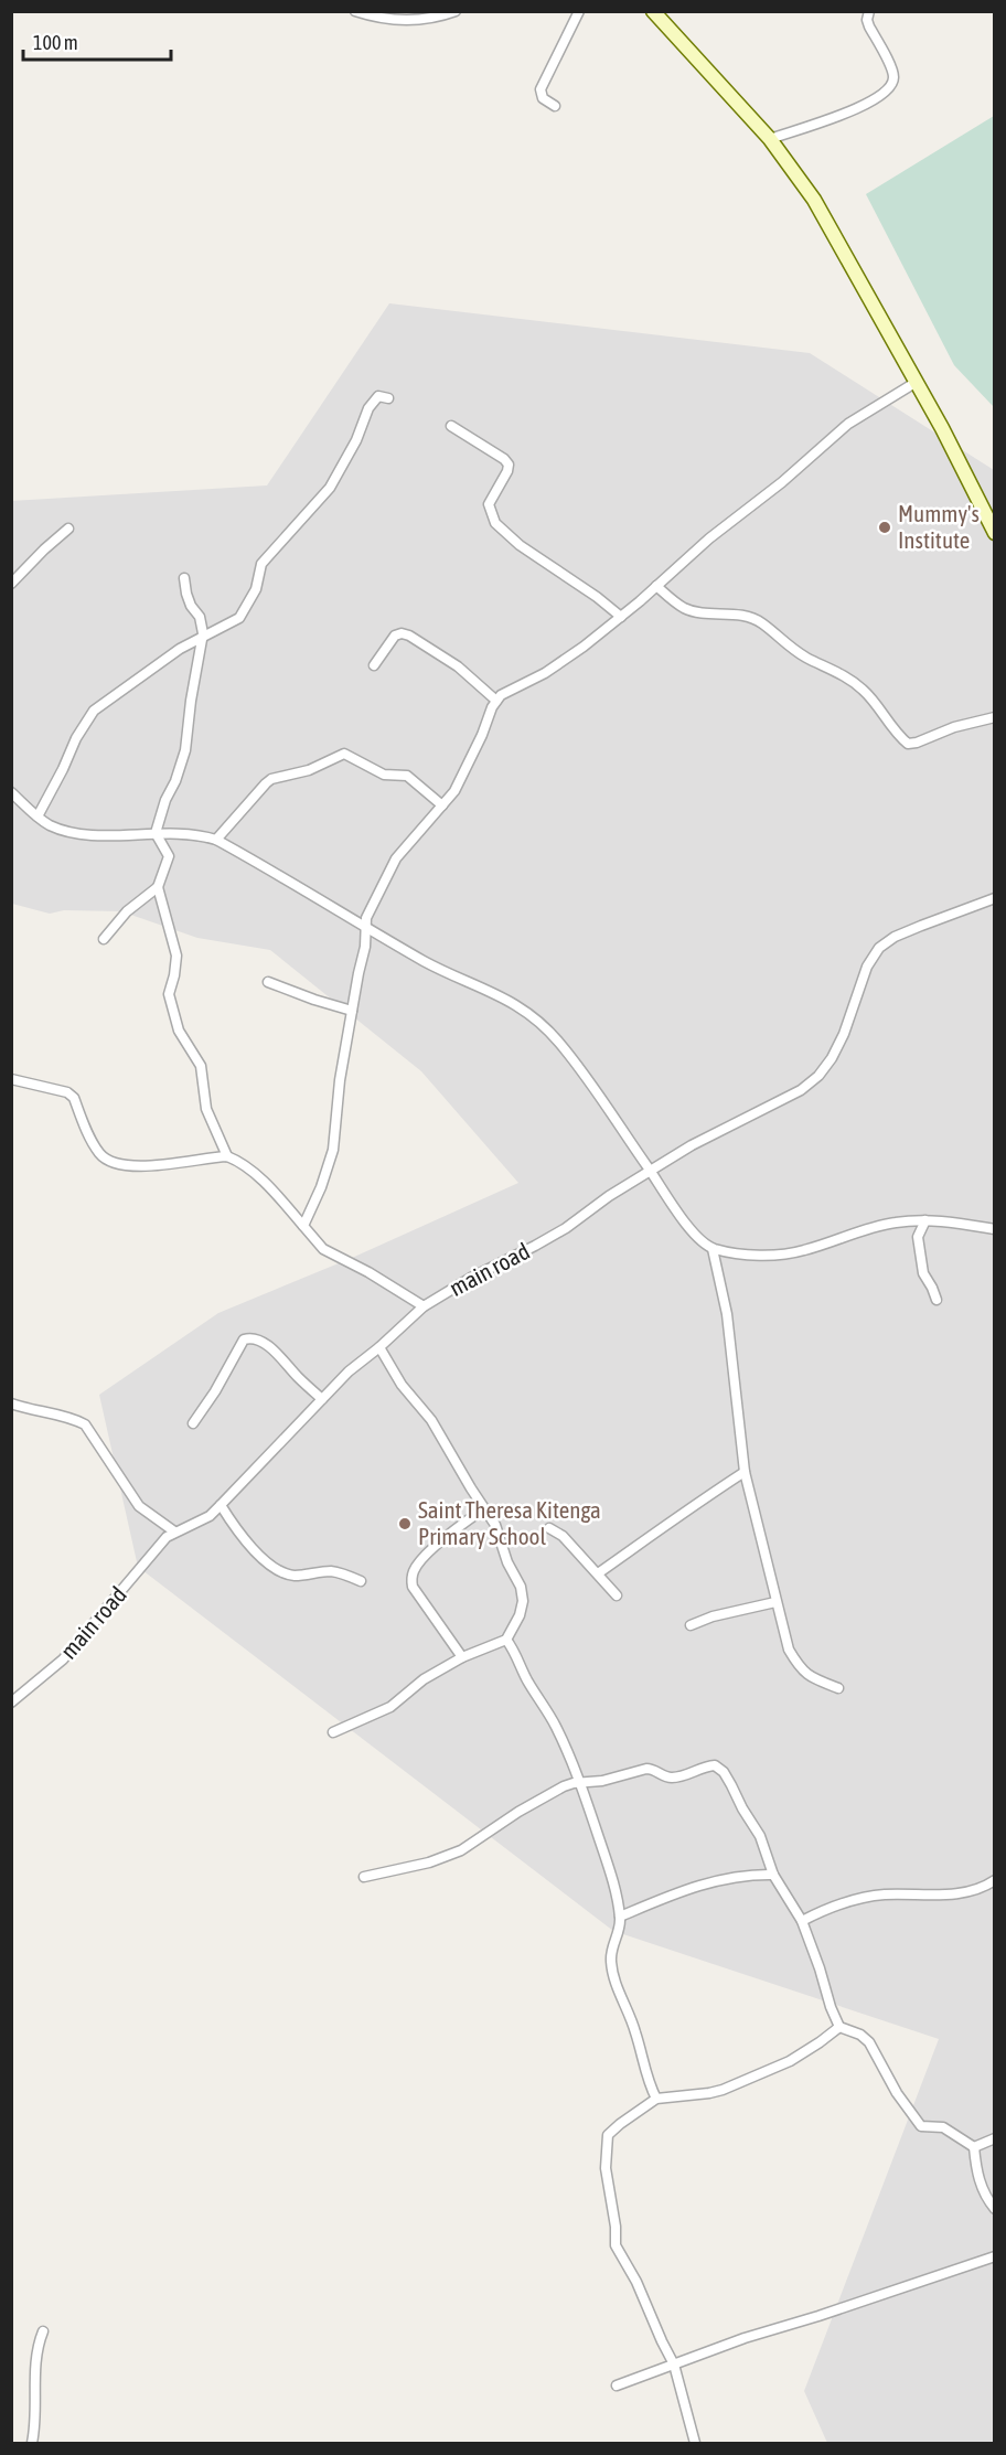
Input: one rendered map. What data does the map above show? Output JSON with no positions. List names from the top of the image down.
{
  "streets": {
    "street": ["main road"]
  },
  "places": ["Mummy's Institute", "Saint Theresa Kitenga Primary School"],
  "scale_bar": "100 m"
}
